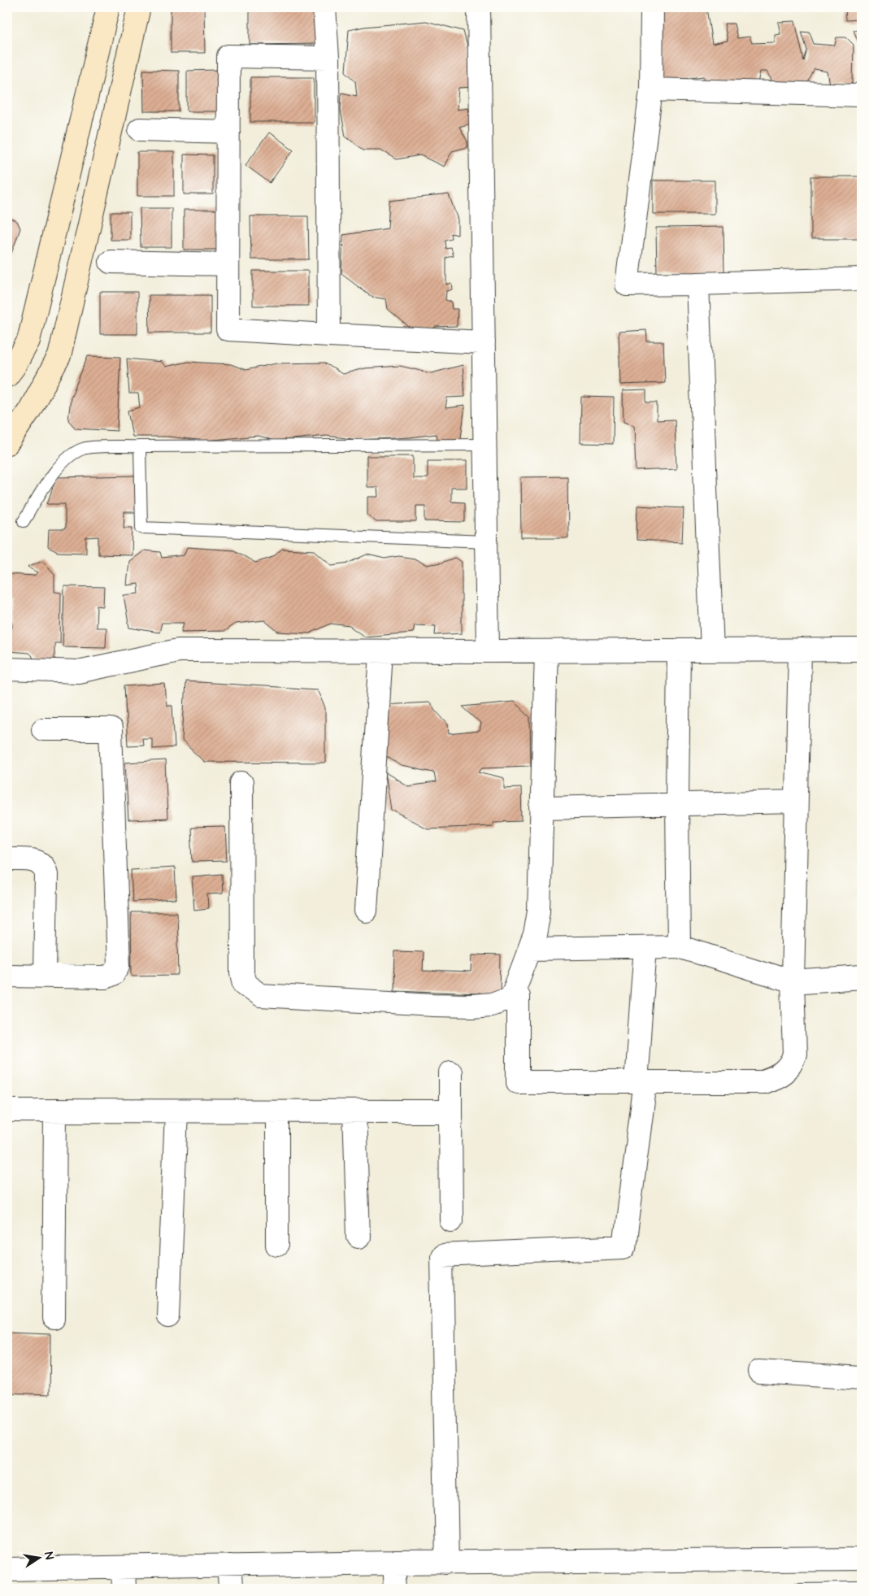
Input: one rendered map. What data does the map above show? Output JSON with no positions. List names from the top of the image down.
{
  "north": "right"
}
